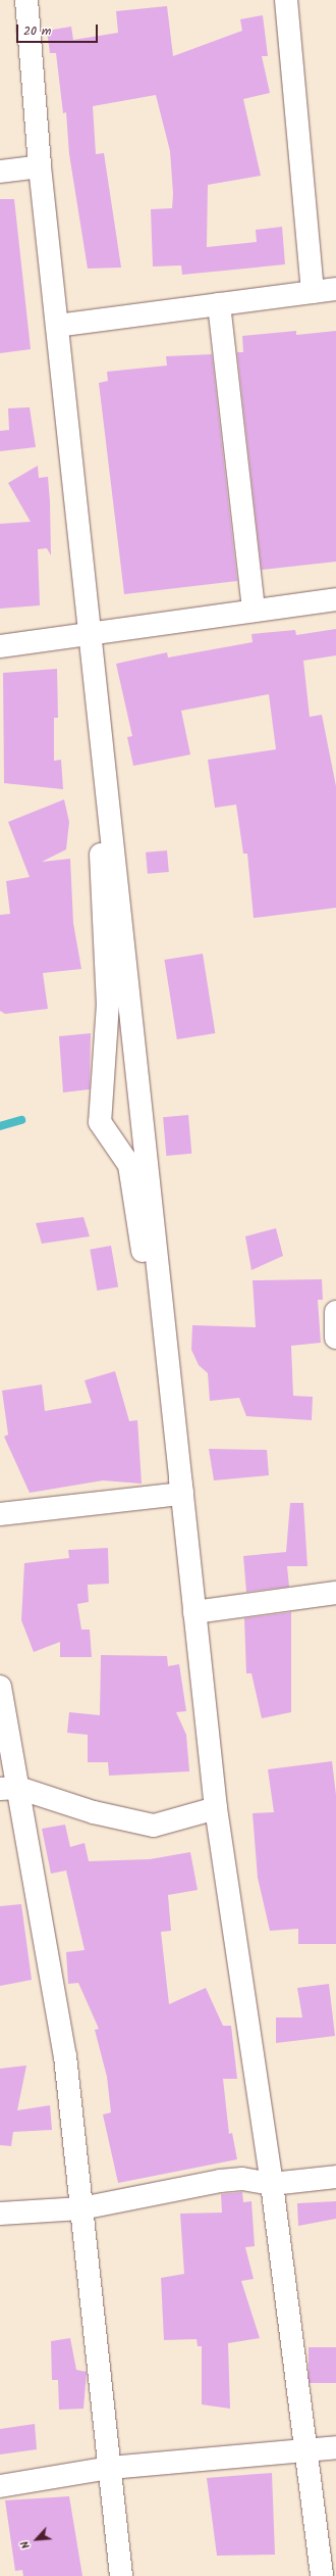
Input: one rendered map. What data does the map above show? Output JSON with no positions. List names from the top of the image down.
{
  "scale_bar": "20 m",
  "north": "bottom left"
}
